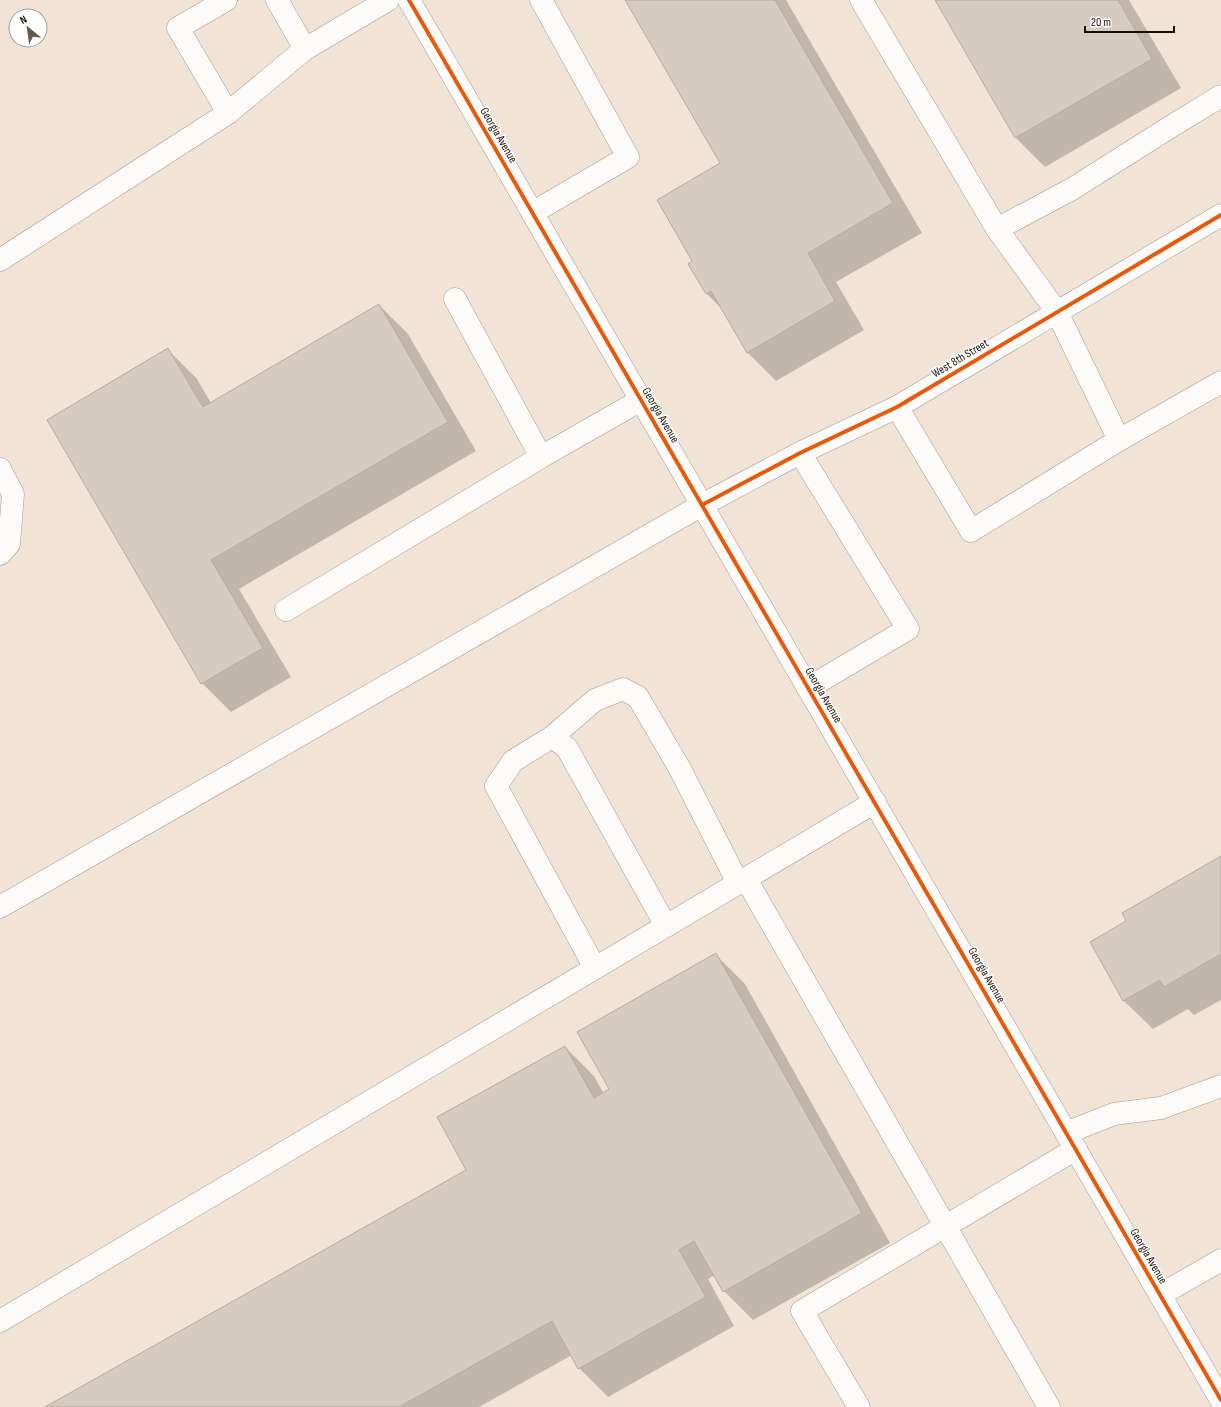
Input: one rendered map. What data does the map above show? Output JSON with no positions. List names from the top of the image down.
{
  "streets": {
    "street": ["Georgia Avenue", "West 8th Street"]
  },
  "crossings": [
    ["Georgia Avenue", "West 8th Street"]
  ],
  "scale_bar": "20 m",
  "north": "top left"
}
